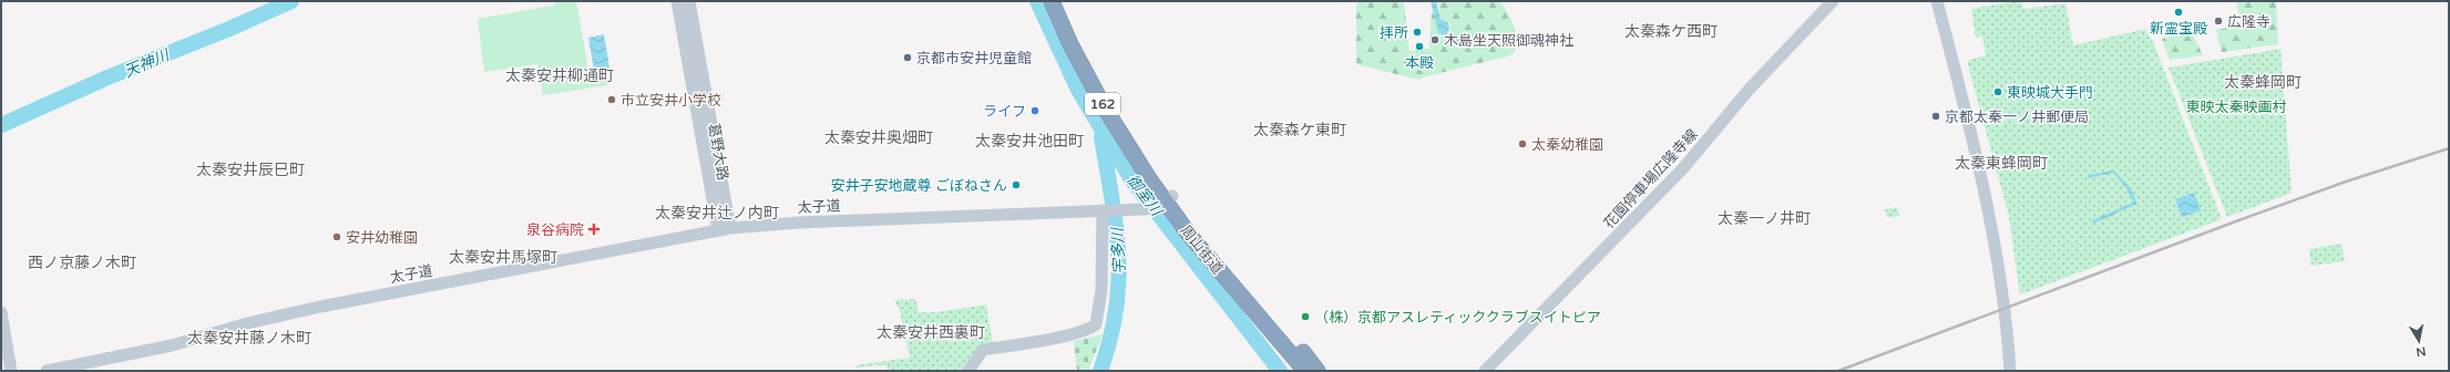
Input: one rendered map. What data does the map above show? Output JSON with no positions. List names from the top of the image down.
{
  "streets": {
    "highway": ["162", "周山街道"],
    "street": ["葛野大路", "花園停車場広隆寺線", "太子道"]
  },
  "crossings": [
    ["葛野大路", "太子道"],
    ["太子道", "周山街道"]
  ],
  "districts": [
    "太秦森ケ西町",
    "太秦安井柳通町",
    "太秦蜂岡町",
    "太秦森ケ東町",
    "太秦安井奥畑町",
    "太秦安井池田町",
    "太秦東蜂岡町",
    "太秦安井辰巳町",
    "太秦安井辻ノ内町",
    "太秦一ノ井町",
    "太秦安井馬塚町",
    "西ノ京藤ノ木町",
    "太秦安井西裏町",
    "太秦安井藤ノ木町"
  ],
  "water": ["天神川", "御室川", "宇多川"],
  "parks": ["東映太秦映画村"],
  "places": {
    "other": [
      "新霊宝殿",
      "広隆寺",
      "拝所",
      "木島坐天照御魂神社",
      "本殿",
      "京都市安井児童館",
      "東映城大手門",
      "市立安井小学校",
      "ライフ",
      "京都太秦一ノ井郵便局",
      "太秦幼稚園",
      "安井子安地蔵尊 ごぼねさん",
      "安井幼稚園",
      "（株）京都アスレティッククラブスイトピア"
    ],
    "health": ["泉谷病院"]
  },
  "north": "bottom"
}
